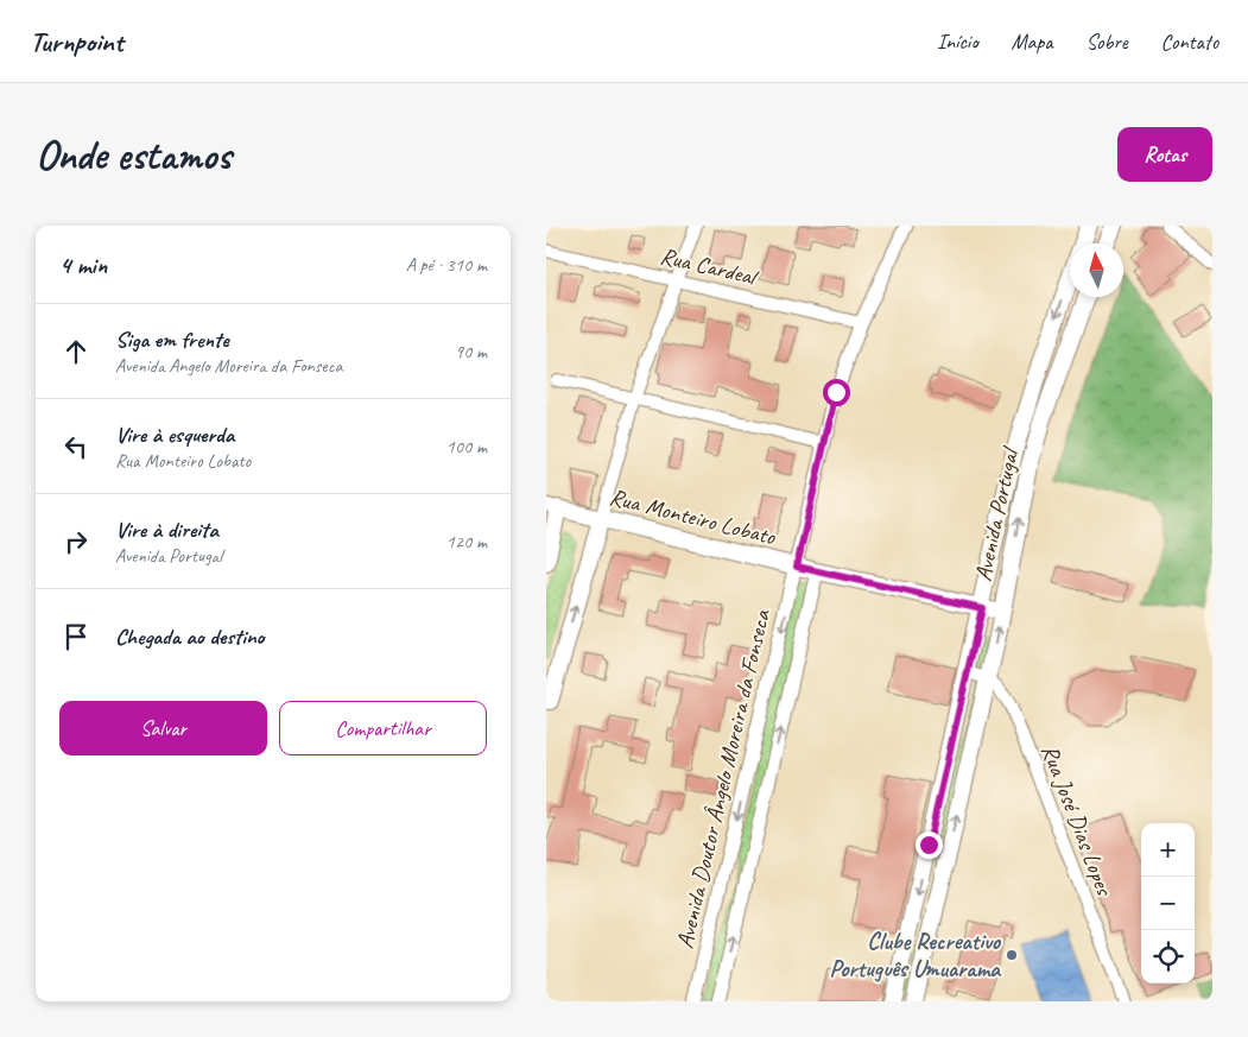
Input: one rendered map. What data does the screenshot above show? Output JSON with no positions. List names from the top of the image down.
{
  "streets": {
    "main road": ["Avenida Portugal", "Rua Monteiro Lobato"],
    "street": ["Rua Cardeal", "Avenida Doutor Ângelo Moreira da Fonseca", "Rua José Dias Lopes"]
  },
  "crossings": [
    ["Rua Cardeal", "Avenida Doutor Ângelo Moreira da Fonseca"],
    ["Avenida Portugal", "Rua Monteiro Lobato"],
    ["Avenida Portugal", "Rua José Dias Lopes"],
    ["Rua Monteiro Lobato", "Avenida Doutor Ângelo Moreira da Fonseca"]
  ],
  "places": ["Clube Recreativo Português Umuarama"],
  "north": "top",
  "page": {
    "header": "Turnpoint",
    "nav": [
      "Início",
      "Mapa",
      "Sobre",
      "Contato"
    ],
    "buttons": [
      "Rotas",
      ["Salvar", "Compartilhar"]
    ],
    "title": "Onde estamos",
    "heading": ["4 min", "A pé · 310 m"],
    "list": [
      ["Siga em frente", "Avenida Angelo Moreira da Fonseca", "90 m"],
      ["Vire à esquerda", "Rua Monteiro Lobato", "100 m"],
      ["Vire à direita", "Avenida Portugal", "120 m"],
      "Chegada ao destino"
    ],
    "map_buttons": ["+", "−"]
  }
}
